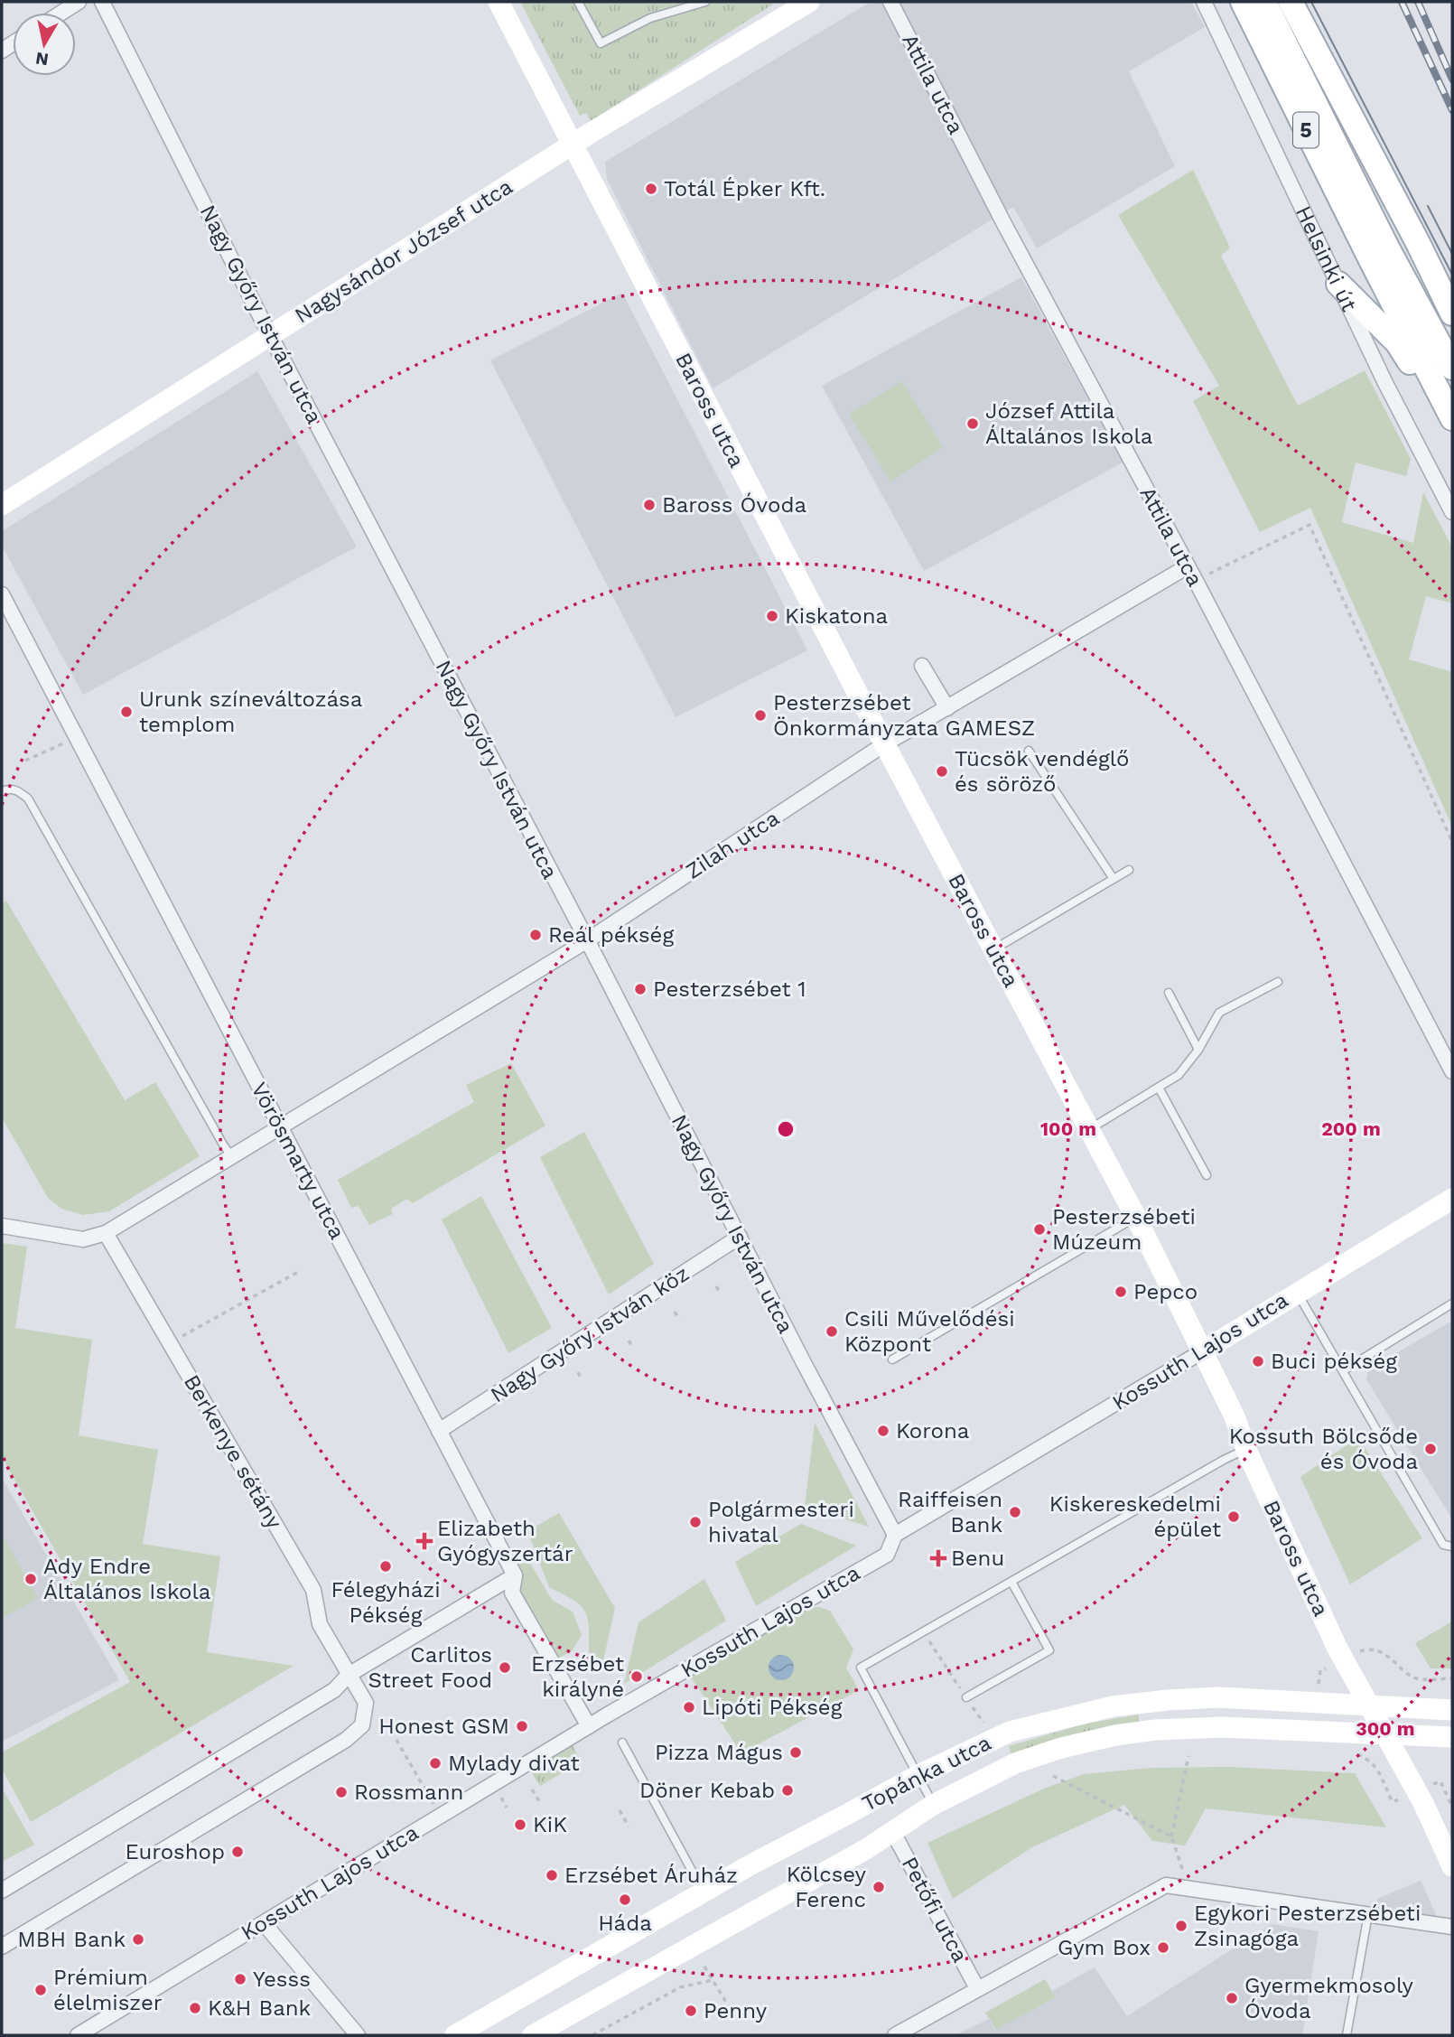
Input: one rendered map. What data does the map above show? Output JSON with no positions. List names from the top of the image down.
{
  "streets": {
    "main road": ["5", "Helsinki út"],
    "street": [
      "Attila utca",
      "Nagysándor József utca",
      "Nagy Győry István utca",
      "Baross utca",
      "Zilah utca",
      "Vörösmarty utca",
      "Nagy Győry István köz",
      "Kossuth Lajos utca",
      "Berkenye sétány",
      "Topánka utca",
      "Petőfi utca"
    ]
  },
  "crossings": [
    ["Attila utca", "Zilah utca"],
    ["Nagysándor József utca", "Nagy Győry István utca"],
    ["Nagysándor József utca", "Baross utca"],
    ["Nagy Győry István utca", "Zilah utca"],
    ["Nagy Győry István utca", "Nagy Győry István köz"],
    ["Nagy Győry István utca", "Kossuth Lajos utca"],
    ["Baross utca", "Zilah utca"],
    ["Baross utca", "Kossuth Lajos utca"],
    ["Baross utca", "Topánka utca"],
    ["Zilah utca", "Vörösmarty utca"],
    ["Zilah utca", "Berkenye sétány"],
    ["Vörösmarty utca", "Nagy Győry István köz"],
    ["Vörösmarty utca", "Kossuth Lajos utca"],
    ["Topánka utca", "Petőfi utca"]
  ],
  "places": {
    "other": [
      "Totál Épker Kft.",
      "József Attila Általános Iskola",
      "Baross Óvoda",
      "Kiskatona",
      "Urunk színeváltozása templom",
      "Pesterzsébet Önkormányzata GAMESZ",
      "Tücsök vendéglő és söröző",
      "Reál pékség",
      "Pesterzsébet 1",
      "Pesterzsébeti Múzeum",
      "Pepco",
      "Csili Művelődési Központ",
      "Buci pékség",
      "Korona",
      "Kossuth Bölcsőde és Óvoda",
      "Raiffeisen Bank",
      "Kiskereskedelmi épület",
      "Polgármesteri hivatal",
      "Félegyházi Pékség",
      "Ady Endre Általános Iskola",
      "Carlitos Street Food",
      "Erzsébet királyné",
      "Lipóti Pékség",
      "Honest GSM",
      "Pizza Mágus",
      "Mylady divat",
      "Döner Kebab",
      "Rossmann",
      "KiK",
      "Euroshop",
      "Erzsébet Áruház",
      "Kölcsey Ferenc",
      "Háda",
      "Egykori Pesterzsébeti Zsinagóga",
      "MBH Bank",
      "Gym Box",
      "Yesss",
      "Prémium élelmiszer",
      "Gyermekmosoly Óvoda",
      "K&H Bank",
      "Penny"
    ],
    "health": ["Elizabeth Gyógyszertár", "Benu"]
  },
  "north": "bottom",
  "rings": ["100 m", "200 m", "300 m"]
}
